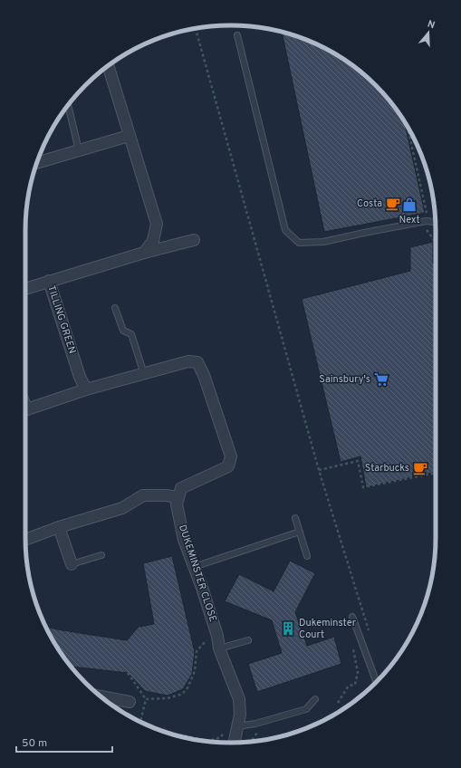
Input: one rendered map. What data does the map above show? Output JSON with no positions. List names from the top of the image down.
{
  "streets": {
    "street": ["TILLING GREEN", "DUKEMINSTER CLOSE"]
  },
  "places": {
    "cafe": ["Costa", "Starbucks"],
    "shop": ["Next"],
    "supermarket": ["Sainsbury's"],
    "building": ["Dukeminster Court"]
  },
  "scale_bar": "50 m",
  "north": "top"
}
